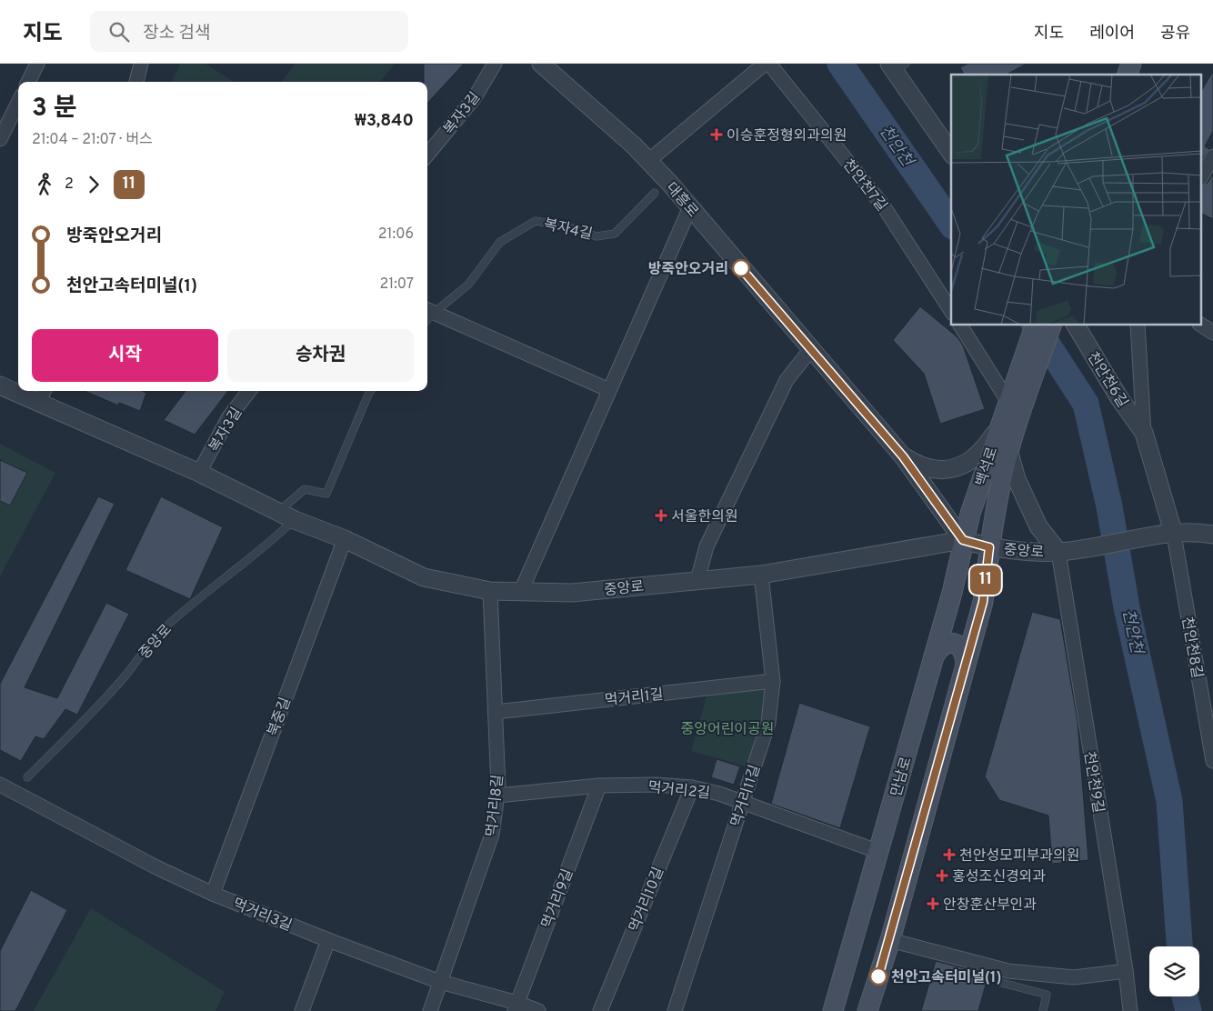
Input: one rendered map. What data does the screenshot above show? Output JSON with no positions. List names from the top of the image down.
{
  "streets": {
    "main road": ["백석로", "만남로"],
    "street": [
      "복자3길",
      "천안천7길",
      "대흥로",
      "천안천6길",
      "중앙로",
      "천안천8길",
      "먹거리1길",
      "북중길",
      "천안천9길",
      "먹거리2길",
      "먹거리11길",
      "먹거리8길",
      "먹거리9길",
      "먹거리10길",
      "먹거리3길"
    ],
    "lane": ["복자4길"]
  },
  "crossings": [
    ["복자3길", "중앙로"],
    ["대흥로", "백석로"],
    ["대흥로", "중앙로"],
    ["대흥로", "만남로"],
    ["천안천6길", "중앙로"],
    ["천안천6길", "천안천8길"],
    ["백석로", "중앙로"],
    ["백석로", "만남로"],
    ["중앙로", "천안천8길"],
    ["중앙로", "북중길"],
    ["중앙로", "만남로"],
    ["중앙로", "천안천9길"],
    ["중앙로", "먹거리11길"],
    ["중앙로", "먹거리8길"],
    ["먹거리1길", "먹거리11길"],
    ["먹거리1길", "먹거리8길"],
    ["북중길", "먹거리3길"],
    ["만남로", "먹거리2길"],
    ["먹거리2길", "먹거리11길"],
    ["먹거리2길", "먹거리8길"],
    ["먹거리2길", "먹거리9길"],
    ["먹거리2길", "먹거리10길"],
    ["먹거리8길", "먹거리3길"],
    ["먹거리9길", "먹거리3길"]
  ],
  "water": ["천안천"],
  "parks": ["중앙어린이공원"],
  "places": {
    "health": [
      "이승훈정형외과의원",
      "서울한의원",
      "천안성모피부과의원",
      "홍성조신경외과",
      "안창훈산부인과"
    ],
    "other": ["방죽안오거리", "천안고속터미널(1)"]
  },
  "lines": ["bus line 11"],
  "page": {
    "header": "지도",
    "search": "장소 검색",
    "nav": ["지도", "레이어", "공유"],
    "on_map": "11",
    "heading": ["3 분", "21:04 – 21:07 · 버스", "₩3,840"],
    "legs": ["2", "11"],
    "list": [
      {
        "name": "방죽안오거리",
        "value": "21:06"
      },
      {
        "name": "천안고속터미널(1)",
        "value": "21:07"
      }
    ],
    "buttons": ["시작", "승차권"]
  }
}
